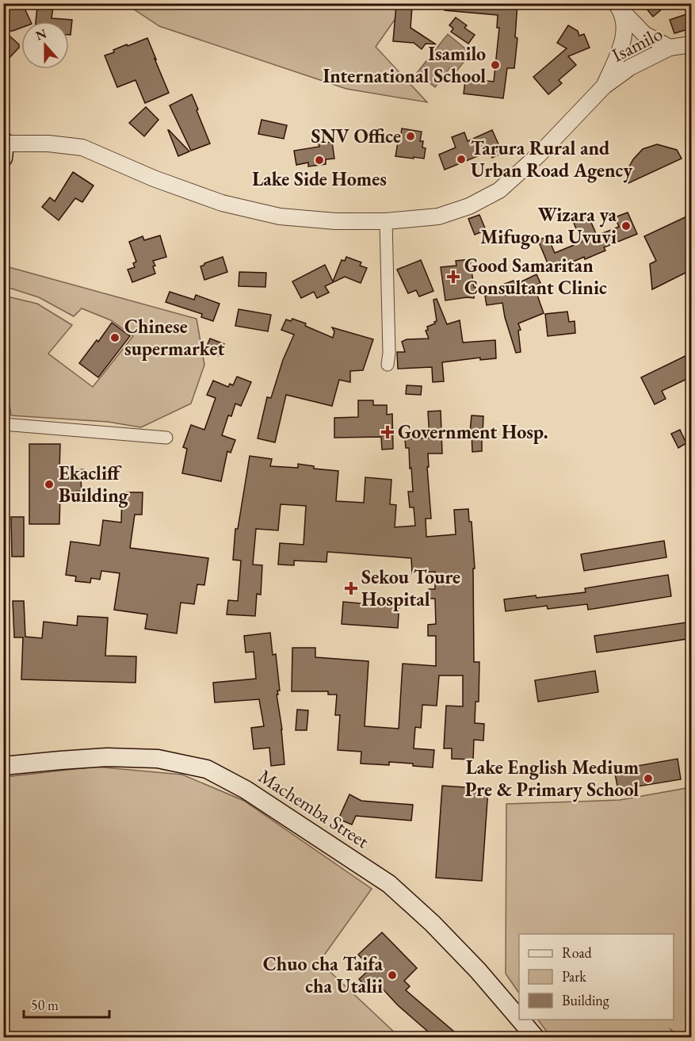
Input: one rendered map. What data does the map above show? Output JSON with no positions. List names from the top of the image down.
{
  "streets": {
    "main road": ["Machemba Street"],
    "street": ["Isamilo"]
  },
  "places": {
    "other": [
      "Isamilo International School",
      "SNV Office",
      "Tarura Rural and Urban Road Agency",
      "Lake Side Homes",
      "Wizara ya Mifugo na Uvuvi",
      "Chinese supermarket",
      "Ekacliff Building",
      "Lake English Medium Pre & Primary School",
      "Chuo cha Taifa cha Utalii"
    ],
    "health": ["Good Samaritan Consultant Clinic", "Government Hosp.", "Sekou Toure Hospital"]
  },
  "legend": ["Road", "Park", "Building"],
  "scale_bar": "50 m",
  "north": "top"
}
